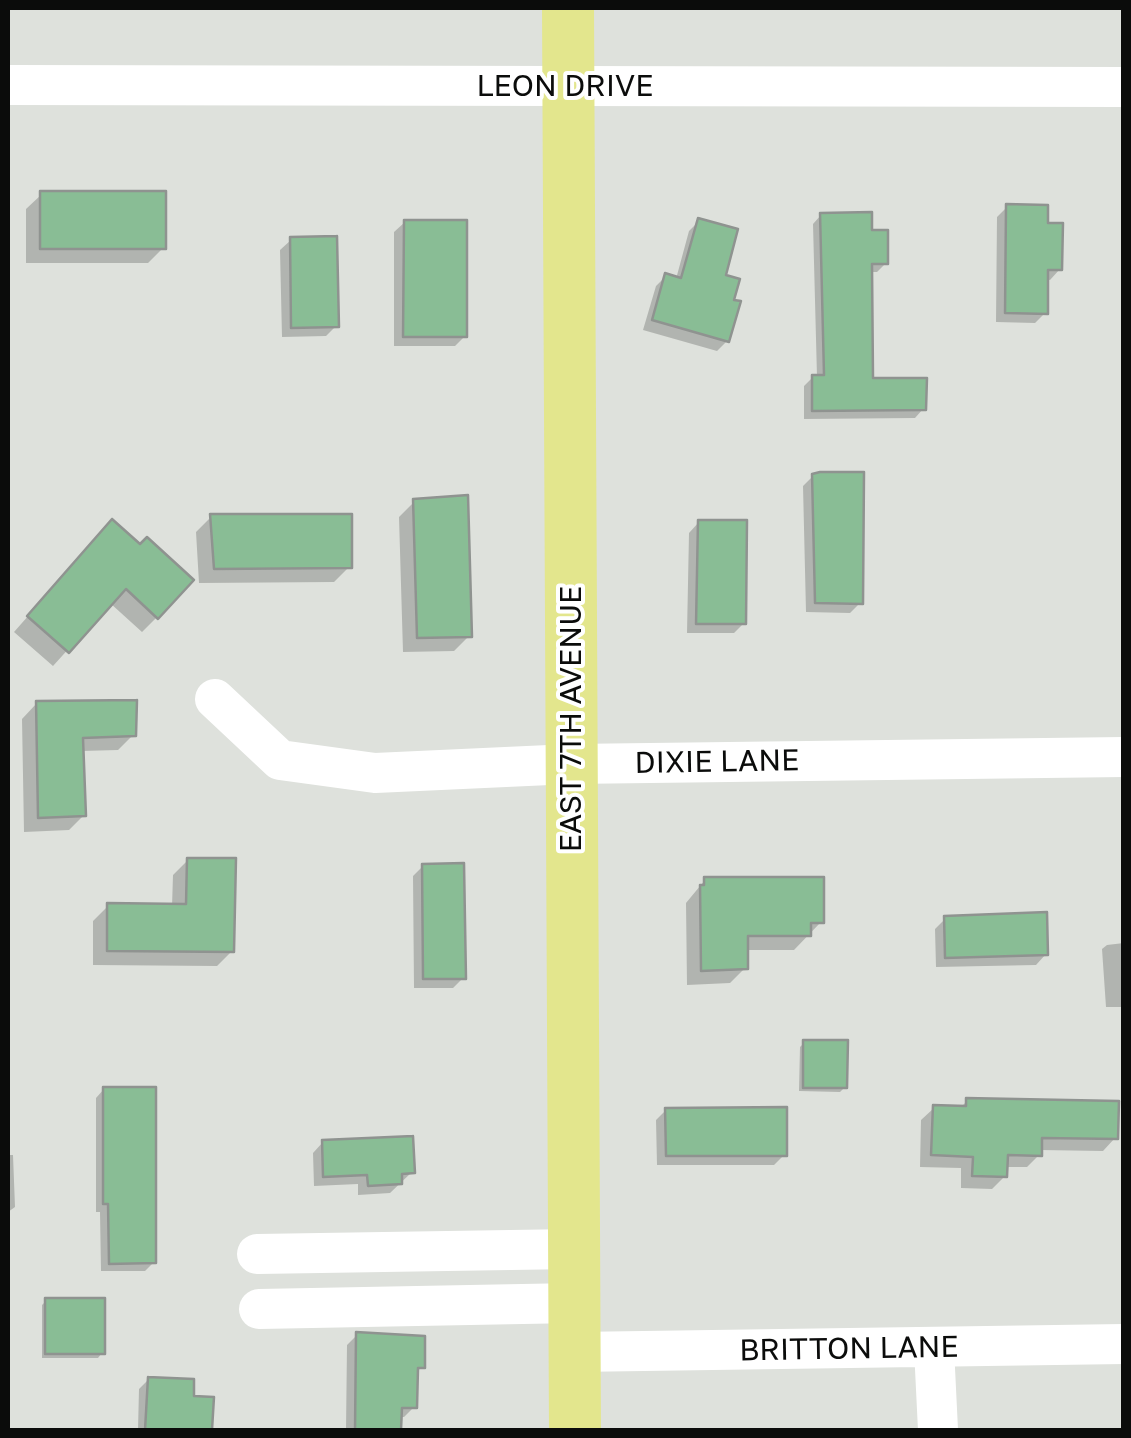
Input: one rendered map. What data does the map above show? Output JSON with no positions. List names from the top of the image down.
{
  "streets": {
    "main road": ["EAST 7TH AVENUE"],
    "street": ["LEON DRIVE", "DIXIE LANE", "BRITTON LANE"]
  },
  "crossings": [
    ["LEON DRIVE", "EAST 7TH AVENUE"],
    ["EAST 7TH AVENUE", "DIXIE LANE"],
    ["EAST 7TH AVENUE", "BRITTON LANE"]
  ]
}
